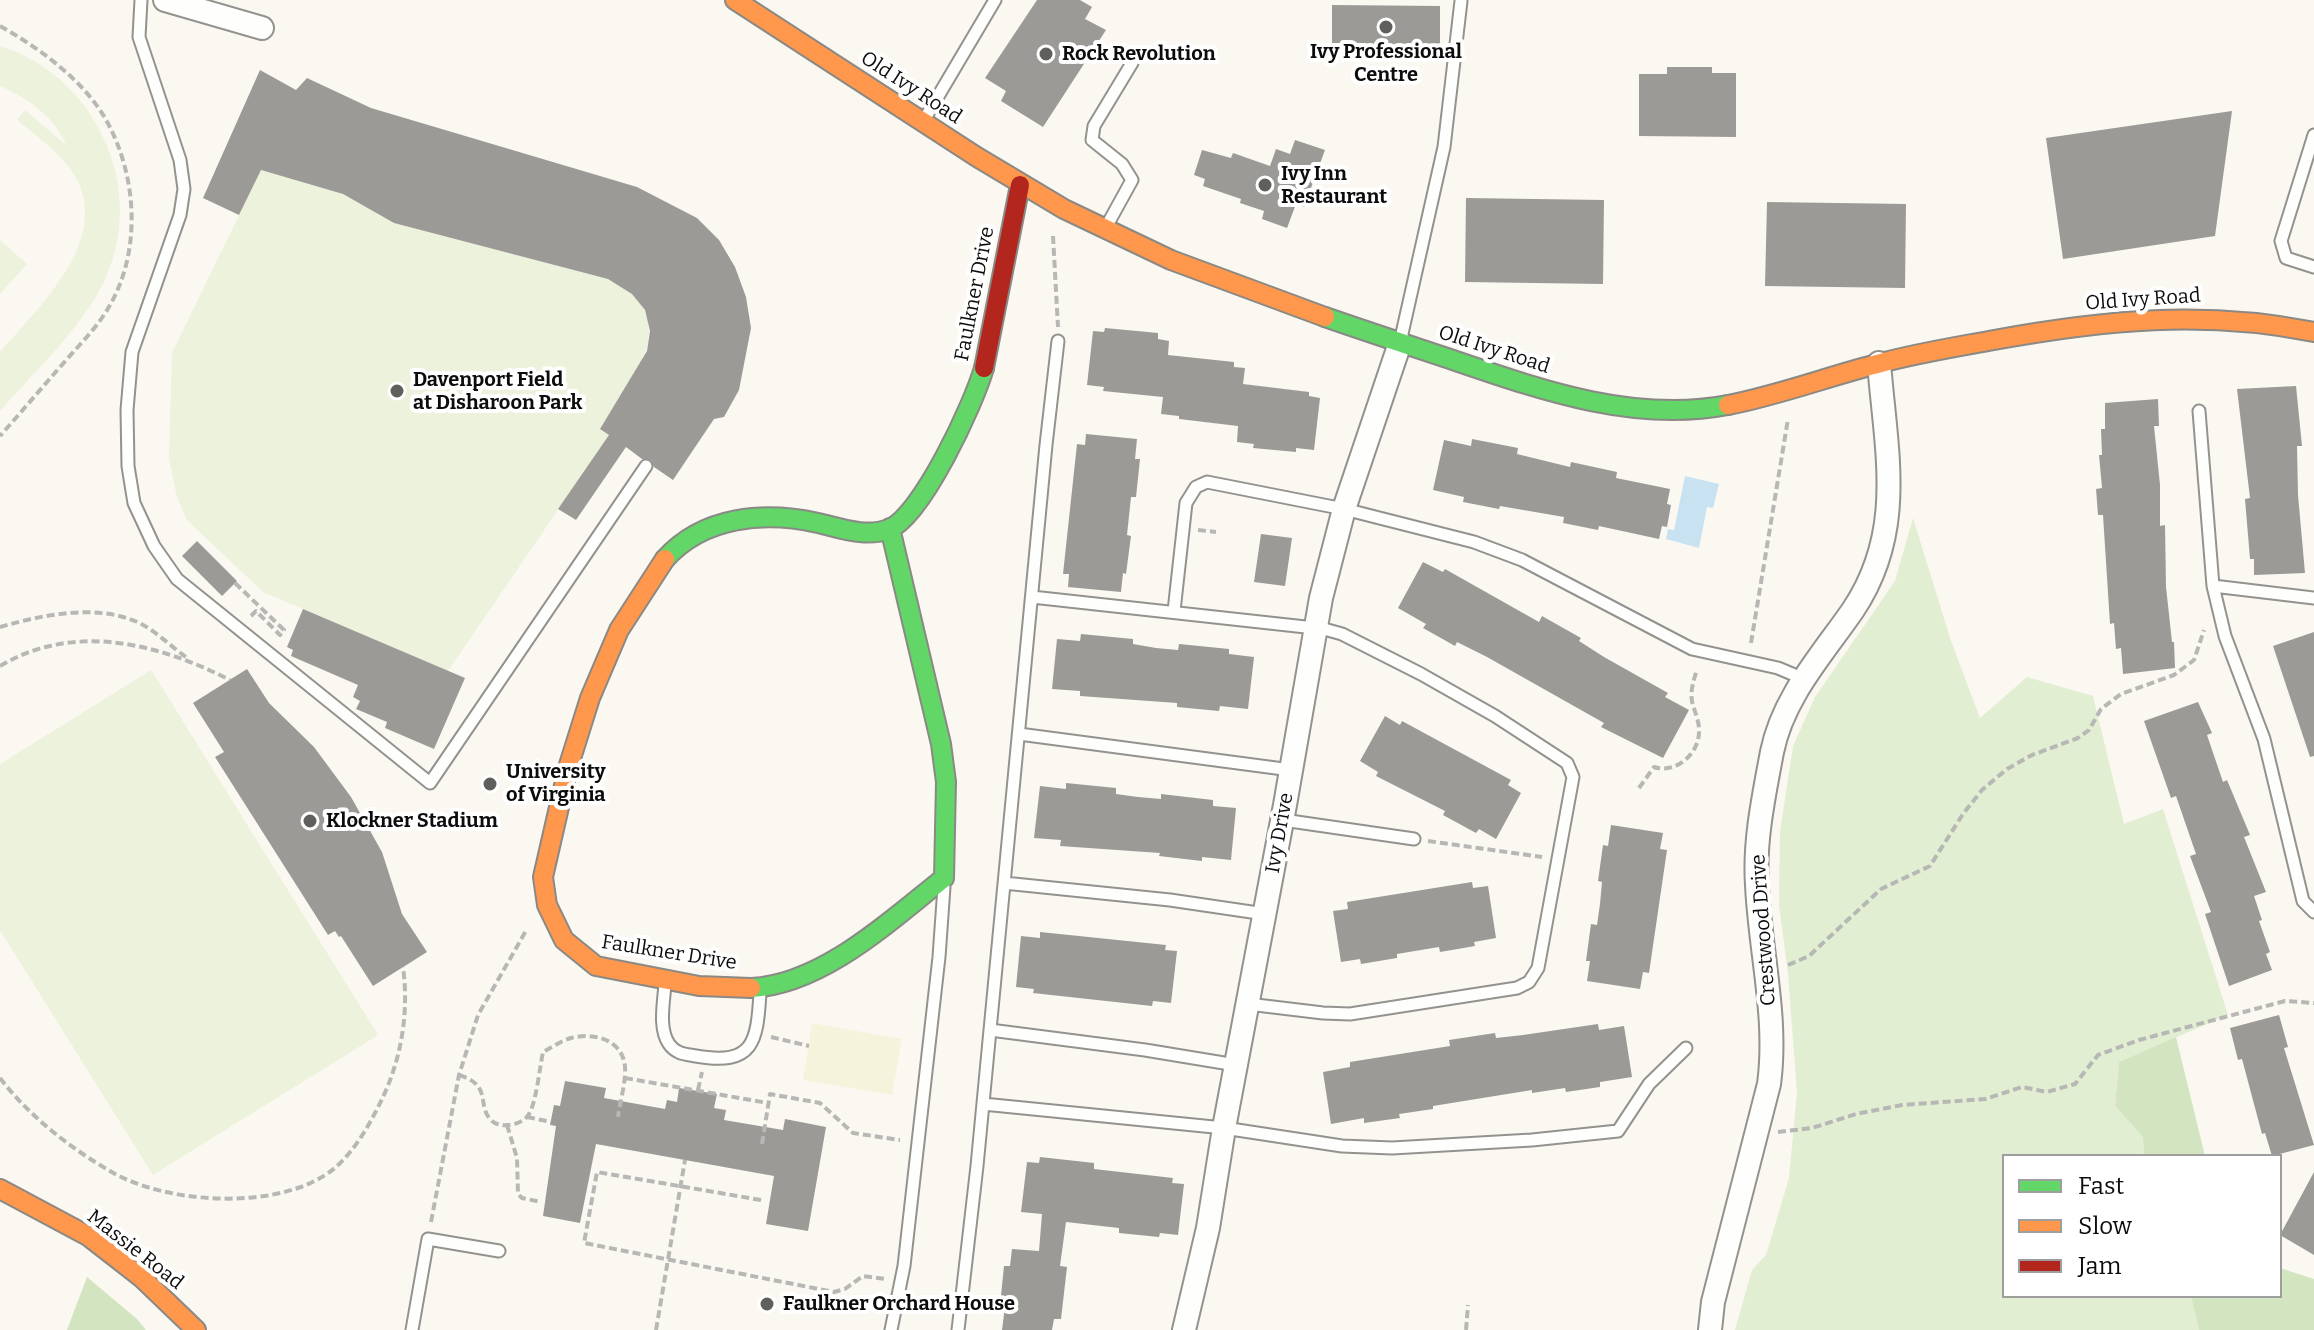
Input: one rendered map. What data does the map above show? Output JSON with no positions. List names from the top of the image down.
{
  "streets": {
    "street": [
      "Old Ivy Road",
      "Faulkner Drive",
      "Ivy Drive",
      "Crestwood Drive",
      "Massie Road"
    ]
  },
  "crossings": [
    ["Old Ivy Road", "Faulkner Drive"],
    ["Old Ivy Road", "Ivy Drive"],
    ["Old Ivy Road", "Crestwood Drive"]
  ],
  "places": [
    "Ivy Professional Centre",
    "Rock Revolution",
    "Ivy Inn Restaurant",
    "Davenport Field at Disharoon Park",
    "University of Virginia",
    "Klockner Stadium",
    "Faulkner Orchard House"
  ],
  "legend": ["Fast", "Slow", "Jam"]
}
